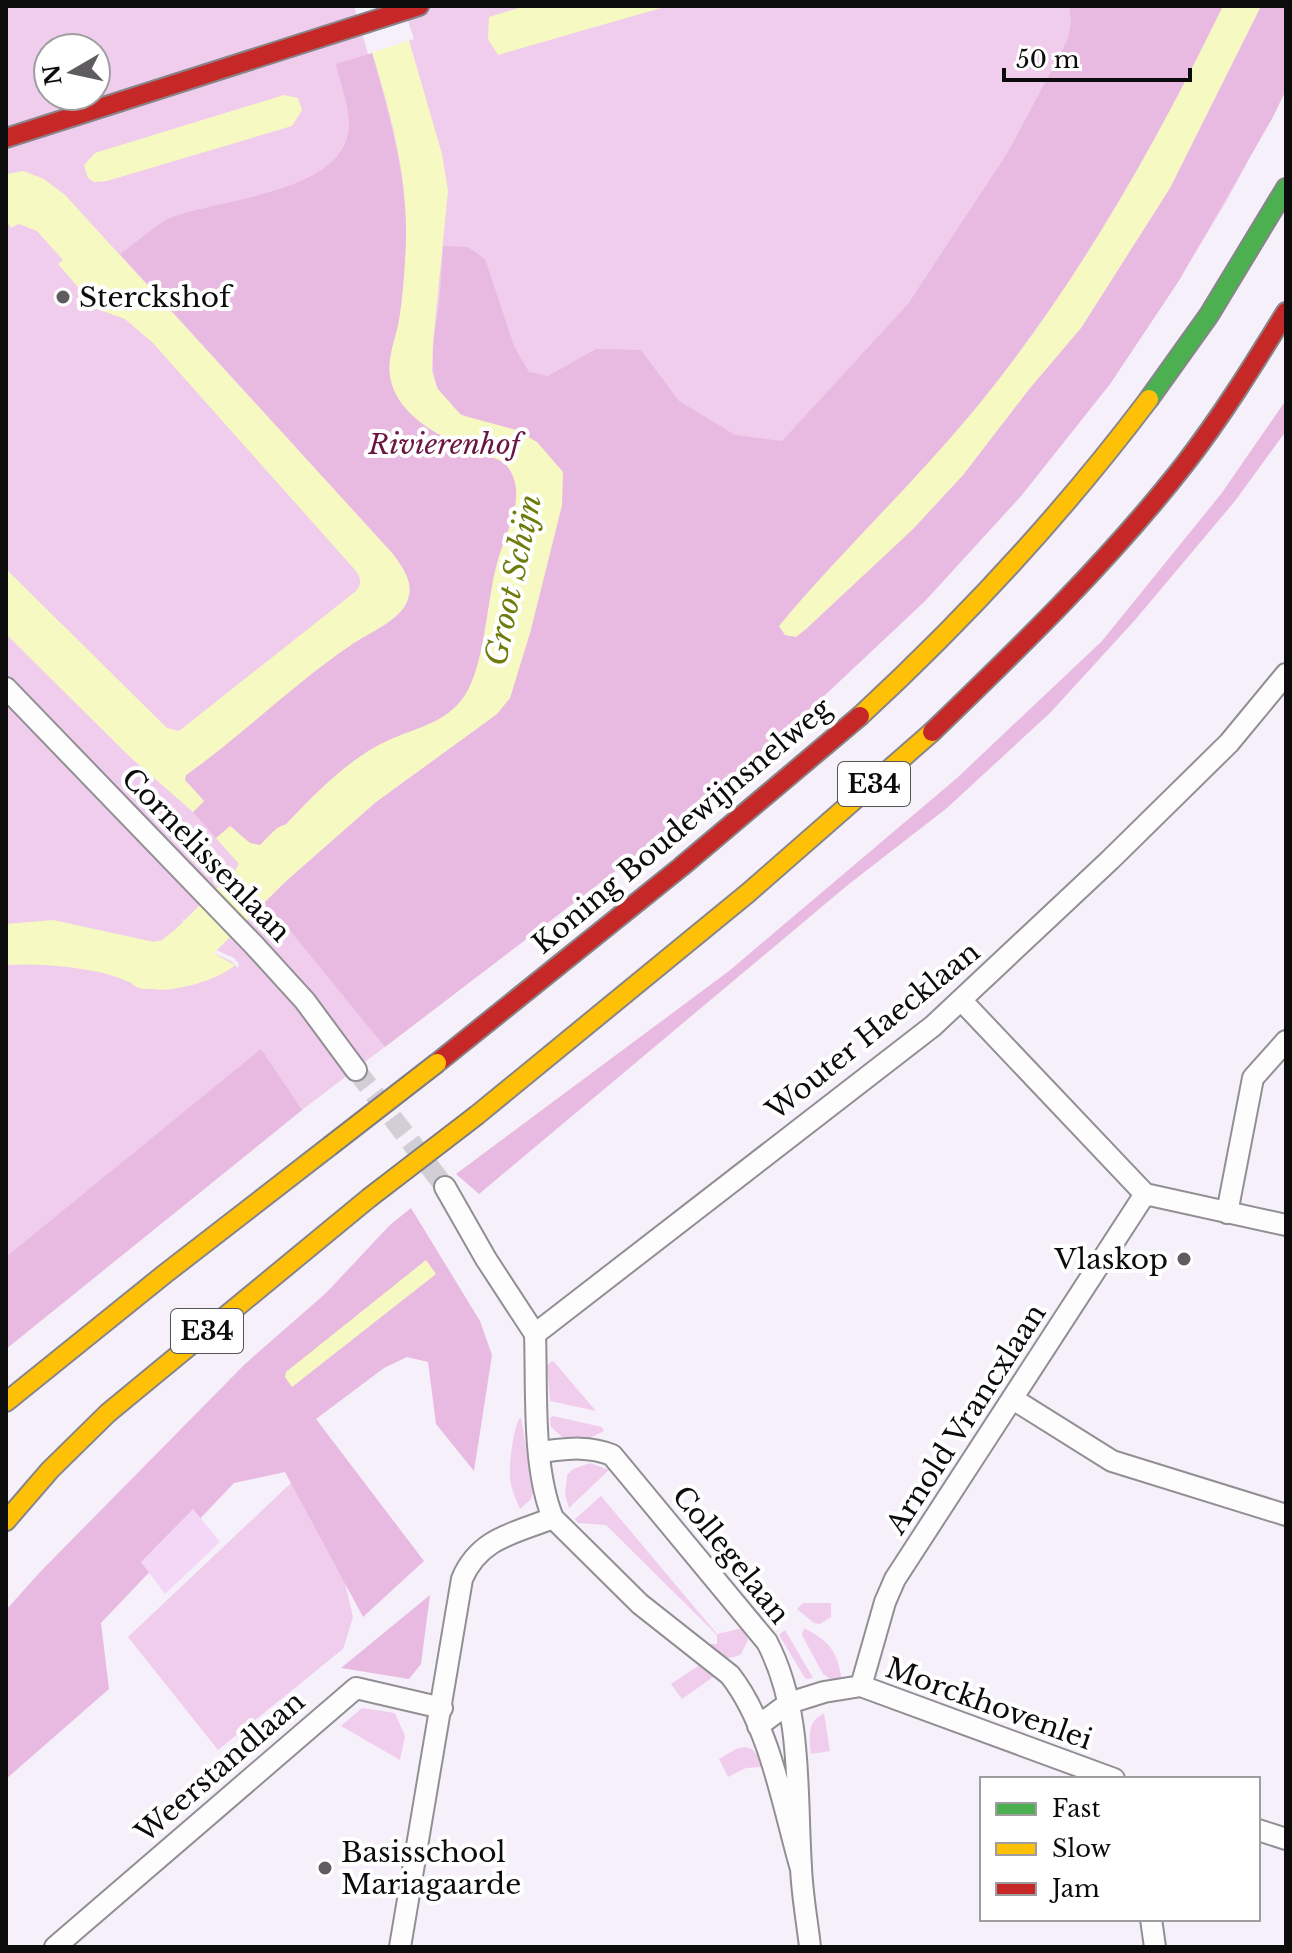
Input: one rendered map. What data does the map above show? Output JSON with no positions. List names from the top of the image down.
{
  "streets": {
    "main road": ["E34", "Koning Boudewijnsnelweg"],
    "street": [
      "Cornelissenlaan",
      "Wouter Haecklaan",
      "Arnold Vrancxlaan",
      "Collegelaan",
      "Morckhovenlei",
      "Weerstandlaan"
    ]
  },
  "crossings": [
    ["Arnold Vrancxlaan", "Morckhovenlei"],
    ["Collegelaan", "Morckhovenlei"]
  ],
  "water": ["Groot Schijn"],
  "parks": ["Rivierenhof"],
  "places": ["Sterckshof", "Vlaskop", "Basisschool Mariagaarde"],
  "legend": ["Fast", "Slow", "Jam"],
  "scale_bar": "50 m",
  "north": "left"
}
